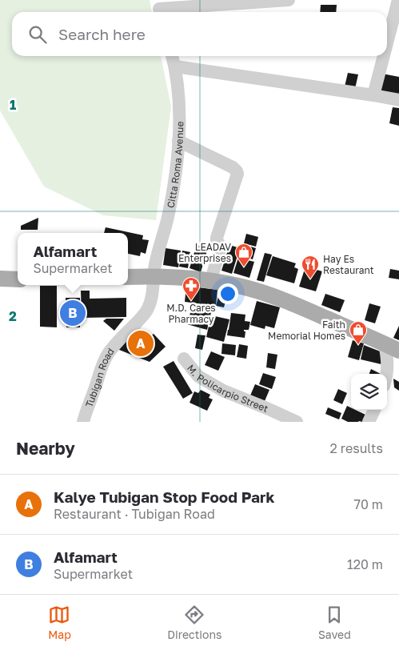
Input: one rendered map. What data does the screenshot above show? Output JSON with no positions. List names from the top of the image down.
{
  "streets": {
    "street": ["Citta Roma Avenue", "Tubigan Road", "M. Policarpio Street"]
  },
  "crossings": [
    ["Citta Roma Avenue", "Tubigan Road"]
  ],
  "places": {
    "shop": ["LEADAV Enterprises", "Faith Memorial Homes"],
    "restaurant": ["Hay Es Restaurant"],
    "pharmacy": ["M.D. Cares Pharmacy"]
  },
  "page": {
    "search": "Search here",
    "popup": ["Alfamart", "Supermarket"],
    "pins": ["B", "A"],
    "heading": ["Nearby", "2 results"],
    "list": [
      {
        "mark": "A",
        "name": "Kalye Tubigan Stop Food Park",
        "note": "Restaurant · Tubigan Road",
        "value": "70 m"
      },
      {
        "mark": "B",
        "name": "Alfamart",
        "note": "Supermarket",
        "value": "120 m"
      }
    ],
    "nav": ["Map", "Directions", "Saved"]
  },
  "grid": {
    "rows": ["1", "2"]
  }
}
